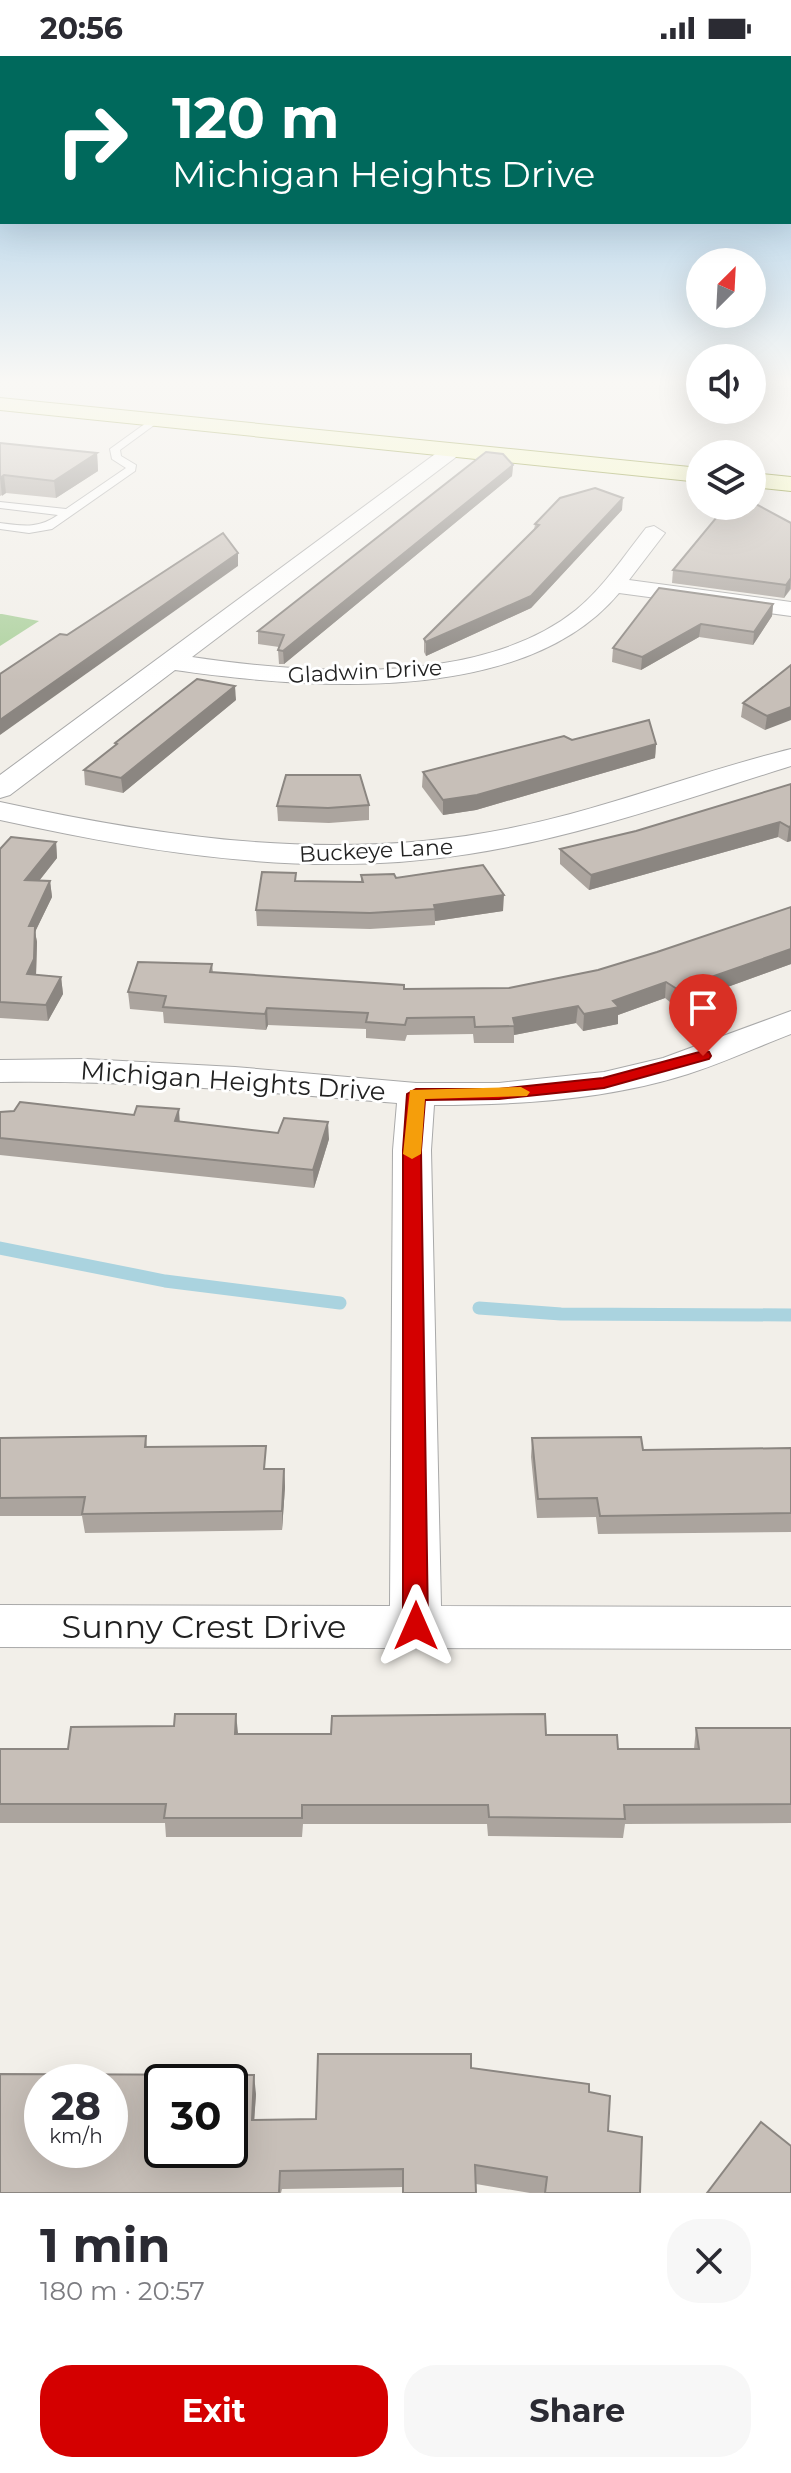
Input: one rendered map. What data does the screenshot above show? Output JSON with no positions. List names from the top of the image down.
{
  "streets": {
    "street": [
      "Gladwin Drive",
      "Buckeye Lane",
      "Michigan Heights Drive",
      "Sunny Crest Drive"
    ]
  },
  "north": "top right",
  "page": {
    "status": "20:56",
    "turn": ["120 m", "Michigan Heights Drive"],
    "speed": "28 km/h",
    "limit": "30",
    "heading": ["1 min", "180 m · 20:57"],
    "buttons": ["Exit", "Share"]
  }
}
